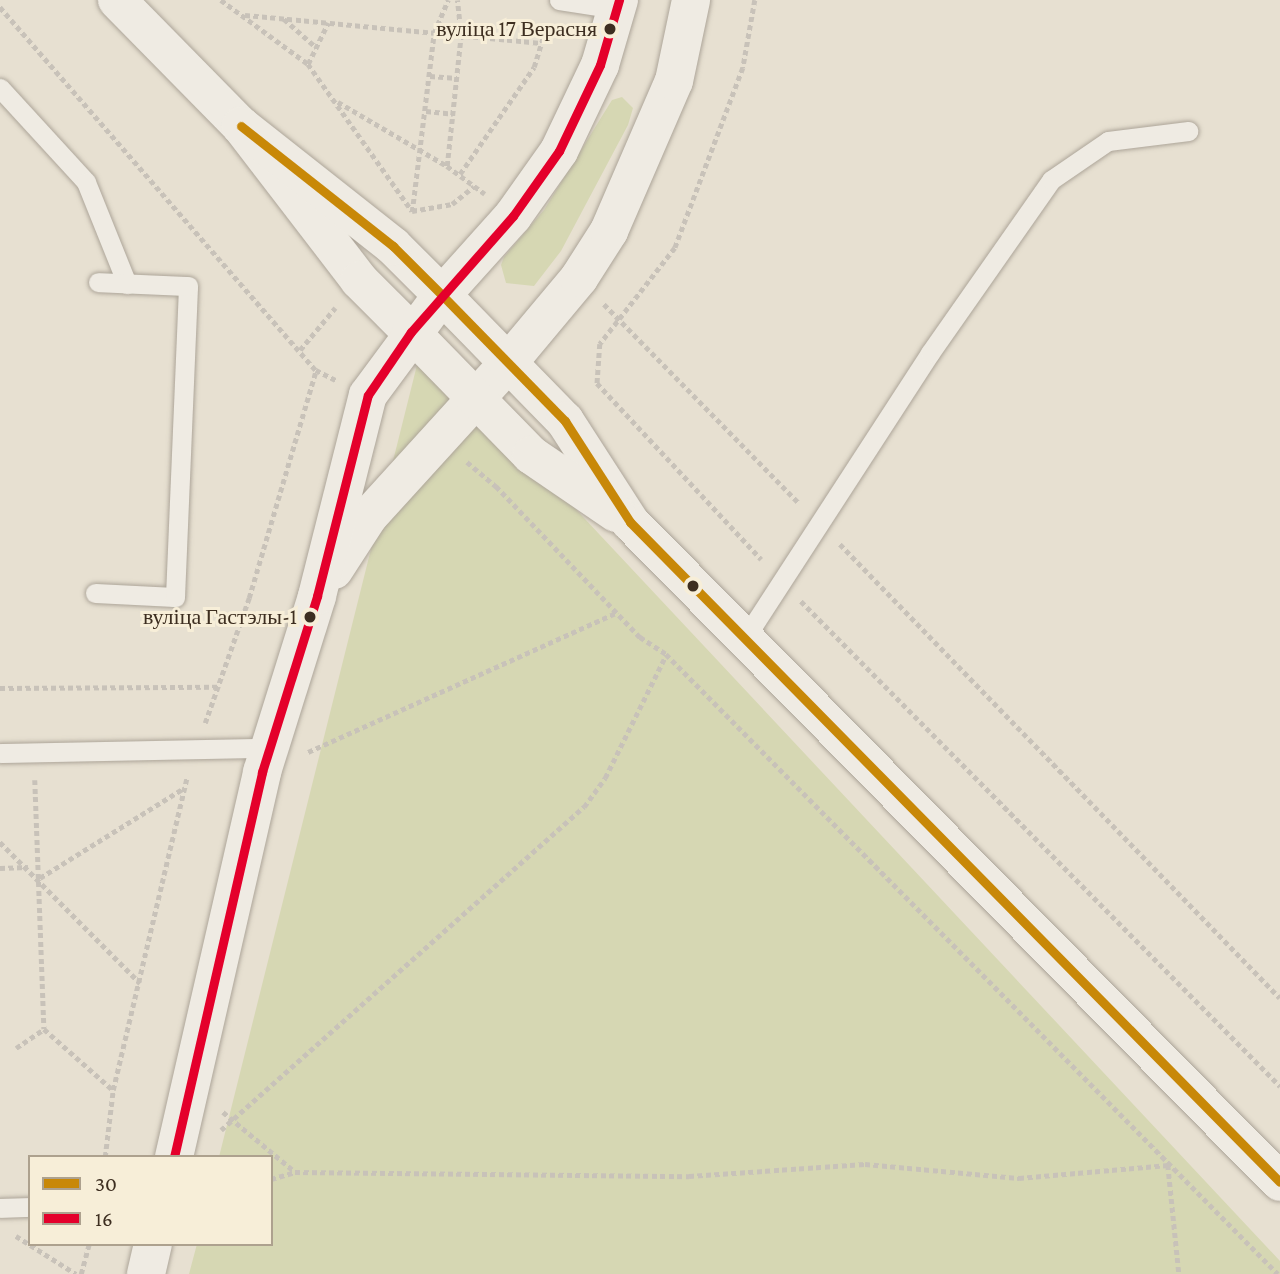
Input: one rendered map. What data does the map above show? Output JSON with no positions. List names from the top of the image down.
{
  "places": ["вуліца 17 Верасня", "вуліца Гастэлы-1"],
  "lines": ["transit line 16", "transit line 30"],
  "legend": ["30", "16"]
}
